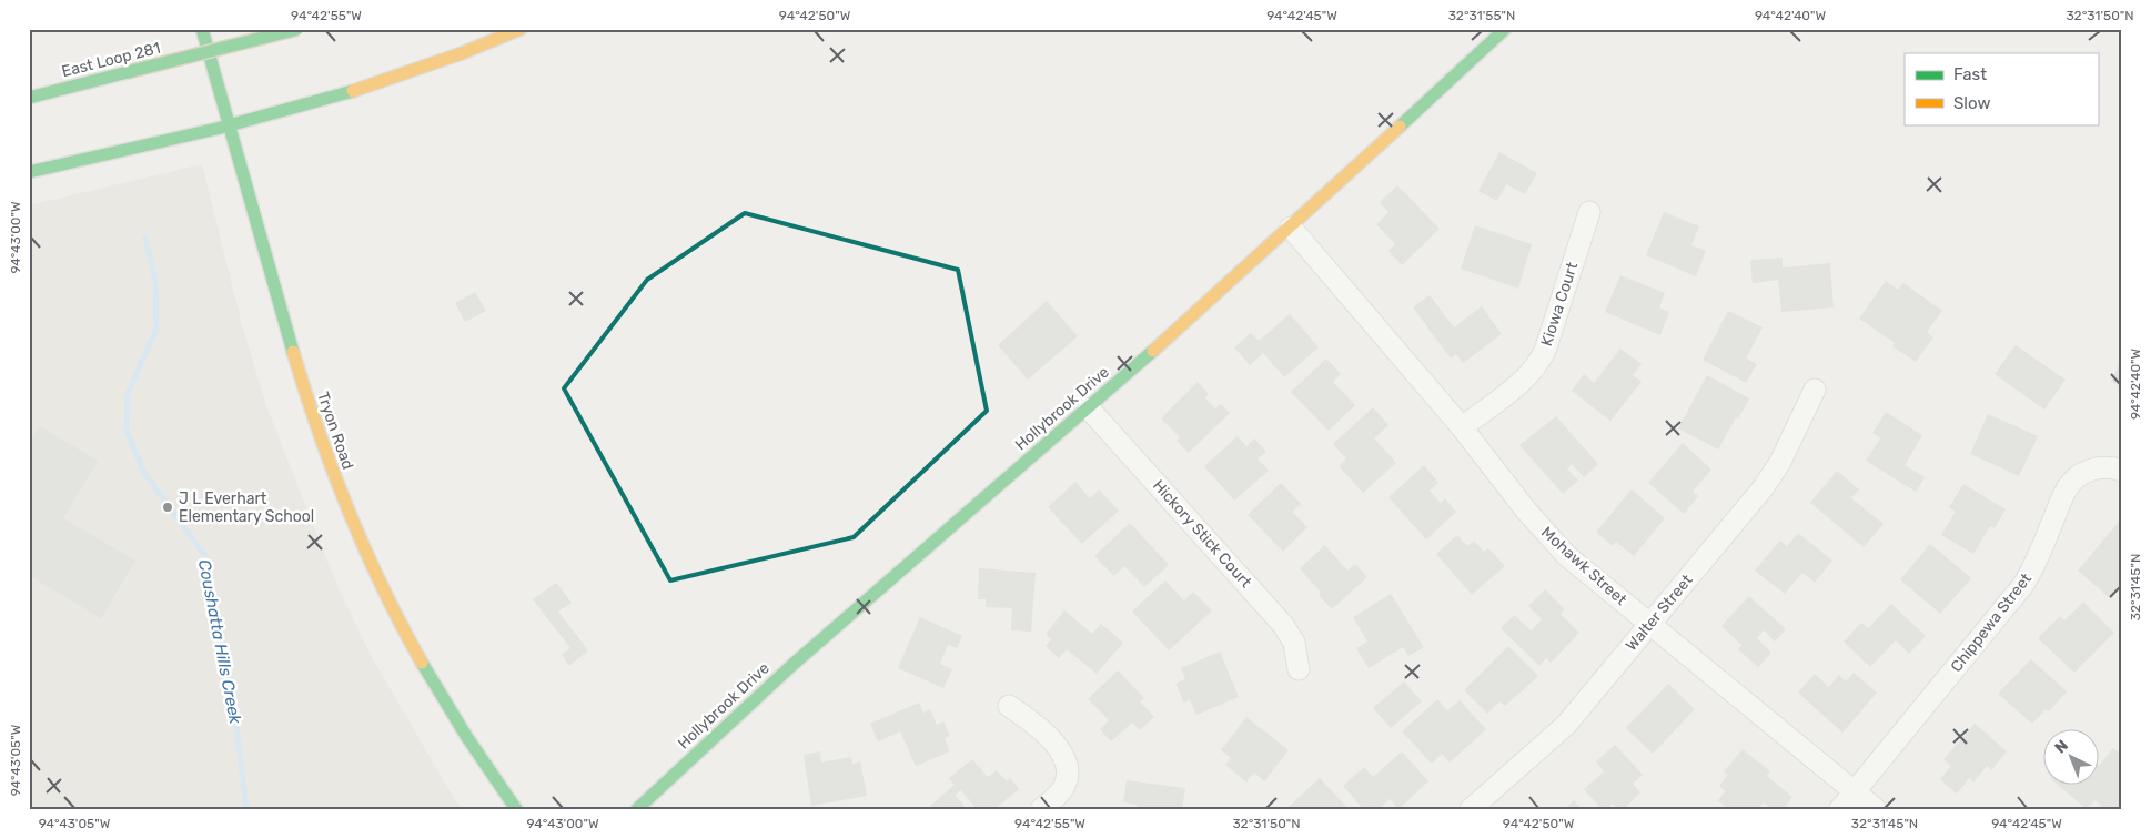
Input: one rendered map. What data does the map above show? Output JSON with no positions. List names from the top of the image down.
{
  "streets": {
    "main road": ["East Loop 281", "Hollybrook Drive", "Tryon Road"],
    "street": [
      "Kiowa Court",
      "Hickory Stick Court",
      "Mohawk Street",
      "Walter Street",
      "Chippewa Street"
    ]
  },
  "crossings": [
    ["Kiowa Court", "Mohawk Street"],
    ["Hollybrook Drive", "Hickory Stick Court"],
    ["Hollybrook Drive", "Mohawk Street"],
    ["Mohawk Street", "Walter Street"],
    ["Mohawk Street", "Chippewa Street"]
  ],
  "water": ["Coushatta Hills Creek"],
  "places": ["J L Everhart Elementary School"],
  "legend": ["Fast", "Slow"],
  "north": "top left",
  "coordinates": [
    "94°42'55\"W",
    "94°42'50\"W",
    "94°42'45\"W",
    "32°31'55\"N",
    "94°42'40\"W",
    "32°31'50\"N",
    "94°43'00\"W",
    "32°31'45\"N",
    "94°43'05\"W"
  ]
}
